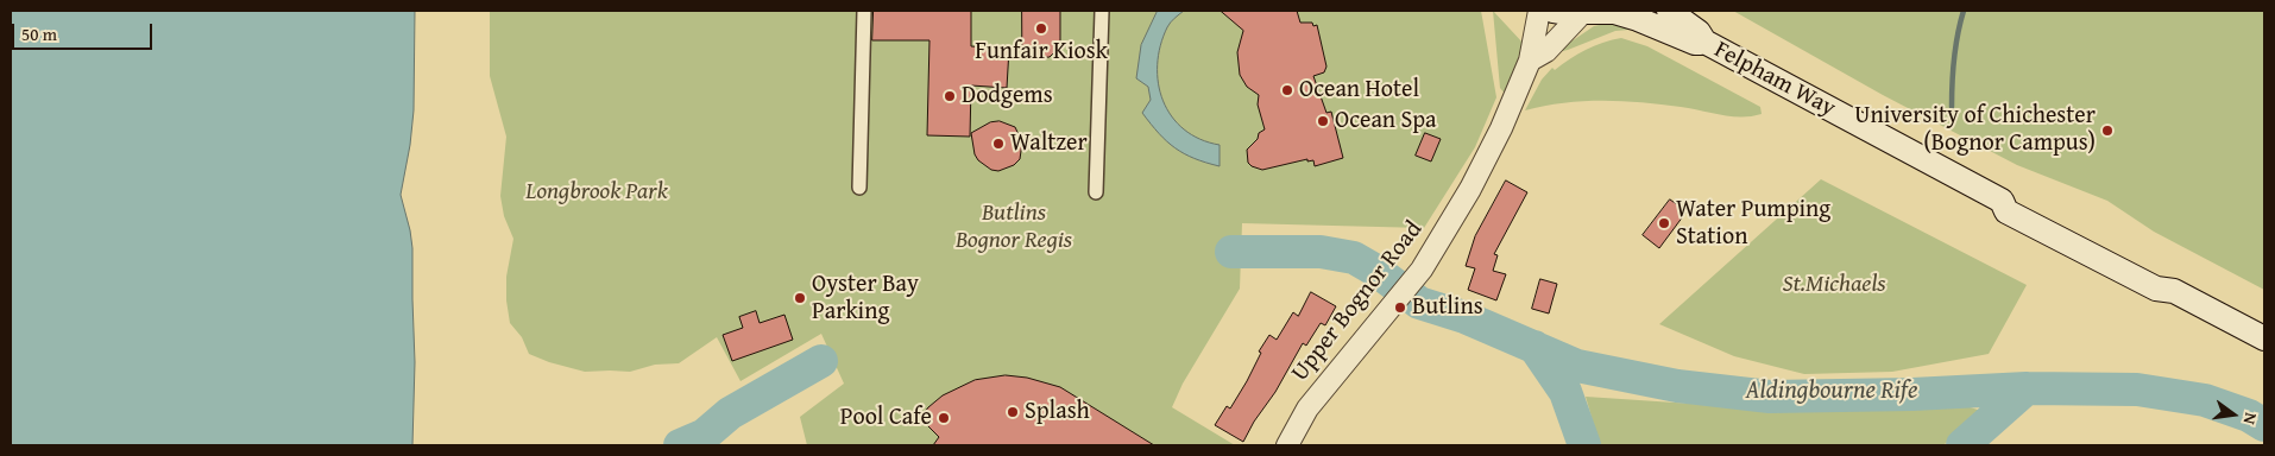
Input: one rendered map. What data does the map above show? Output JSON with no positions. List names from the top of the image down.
{
  "streets": {
    "main road": ["Felpham Way"],
    "street": ["Upper Bognor Road"]
  },
  "water": ["Aldingbourne Rife"],
  "parks": ["Longbrook Park", "Butlins Bognor Regis", "St.Michaels"],
  "places": [
    "Funfair Kiosk",
    "Ocean Hotel",
    "Dodgems",
    "Ocean Spa",
    "University of Chichester (Bognor Campus)",
    "Waltzer",
    "Water Pumping Station",
    "Oyster Bay Parking",
    "Butlins",
    "Splash",
    "Pool Cafe"
  ],
  "scale_bar": "50 m",
  "north": "right"
}
